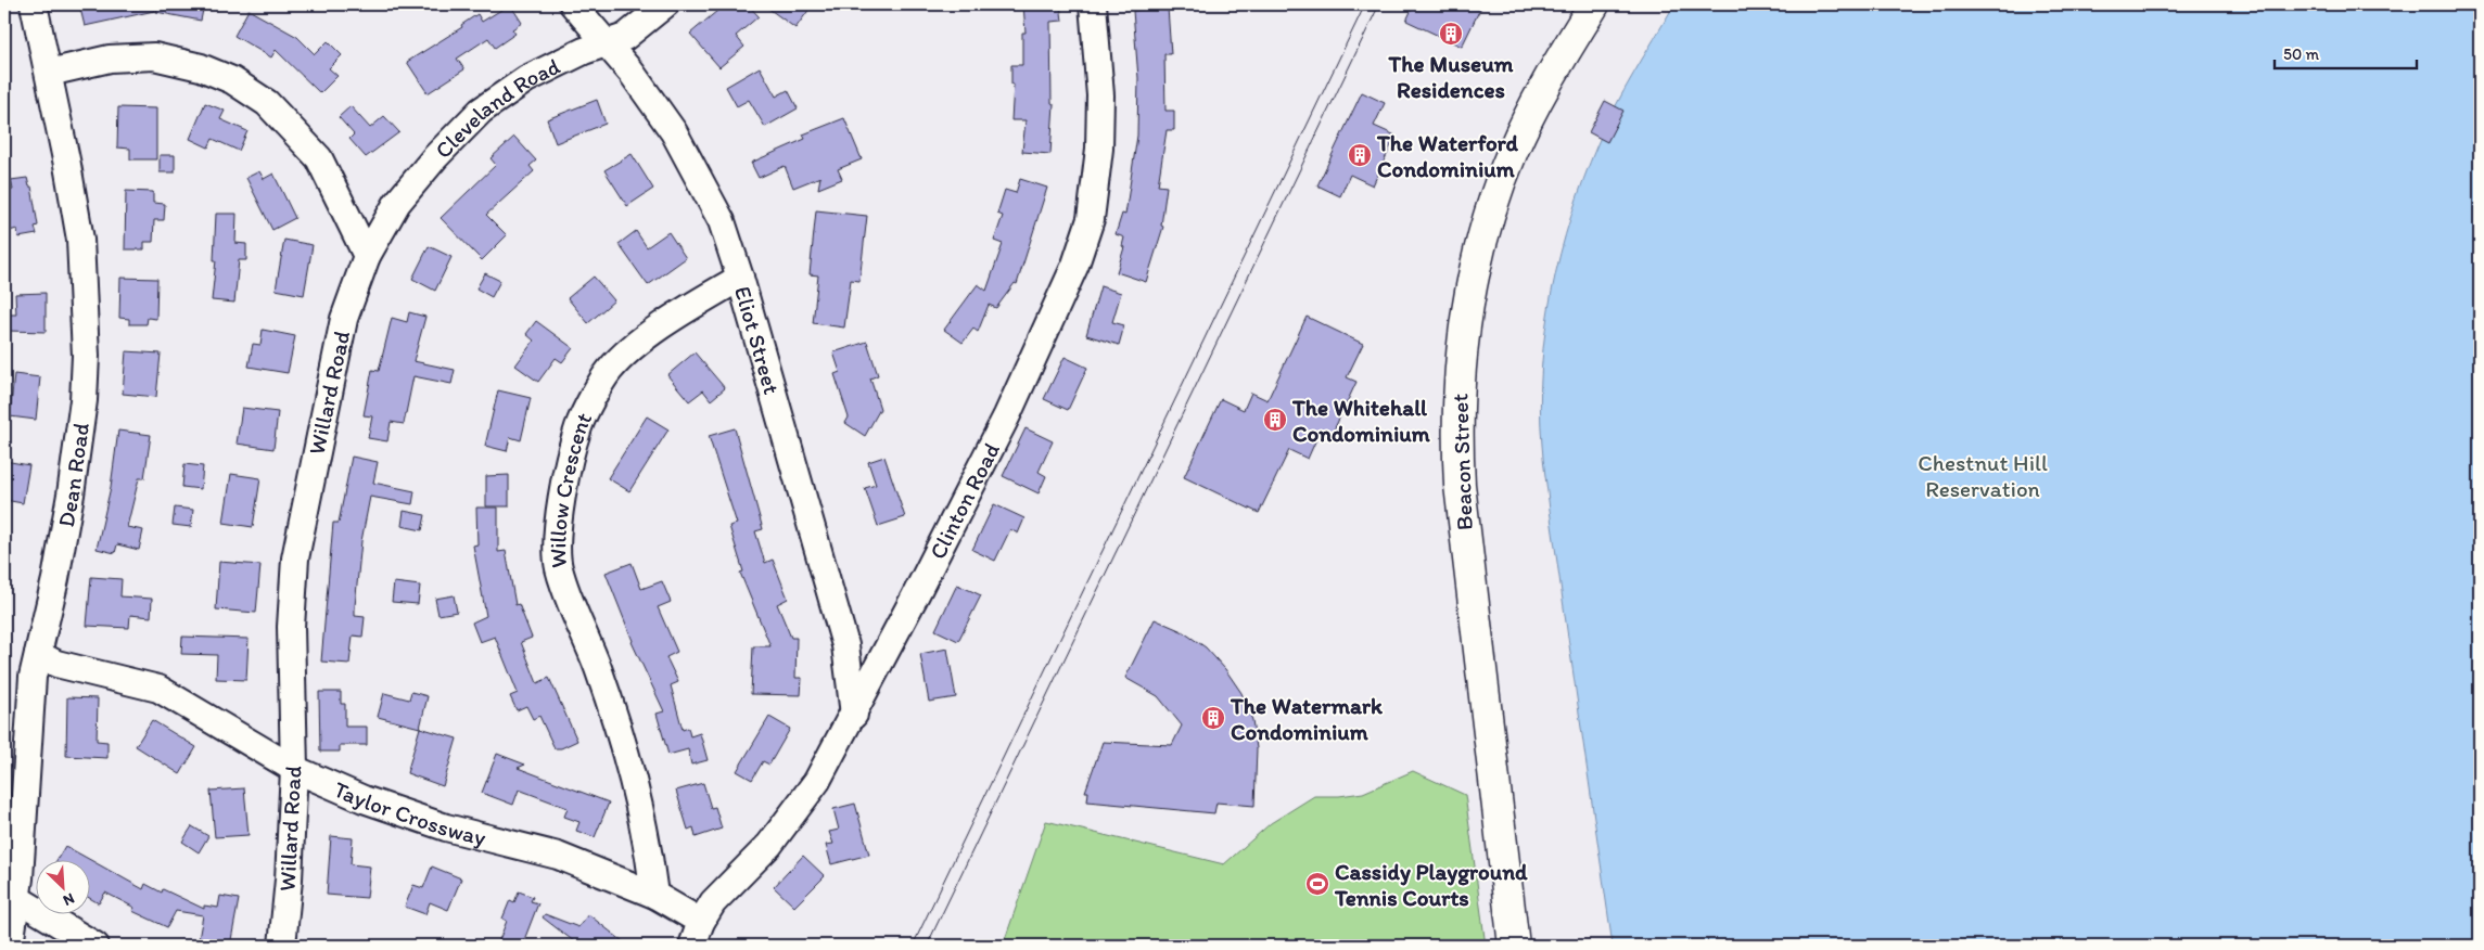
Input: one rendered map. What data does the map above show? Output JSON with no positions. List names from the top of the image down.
{
  "streets": {
    "main road": ["Beacon Street"],
    "street": [
      "Cleveland Road",
      "Eliot Street",
      "Willard Road",
      "Dean Road",
      "Willow Crescent",
      "Clinton Road",
      "Taylor Crossway"
    ]
  },
  "crossings": [
    ["Cleveland Road", "Eliot Street"],
    ["Cleveland Road", "Willard Road"],
    ["Eliot Street", "Willow Crescent"],
    ["Eliot Street", "Clinton Road"],
    ["Willard Road", "Taylor Crossway"],
    ["Dean Road", "Taylor Crossway"],
    ["Willow Crescent", "Taylor Crossway"],
    ["Clinton Road", "Taylor Crossway"]
  ],
  "parks": ["Chestnut Hill Reservation"],
  "places": {
    "building": [
      "The Museum Residences",
      "The Waterford Condominium",
      "The Whitehall Condominium",
      "The Watermark Condominium"
    ],
    "sports": ["Cassidy Playground Tennis Courts"]
  },
  "scale_bar": "50 m",
  "north": "bottom right"
}
